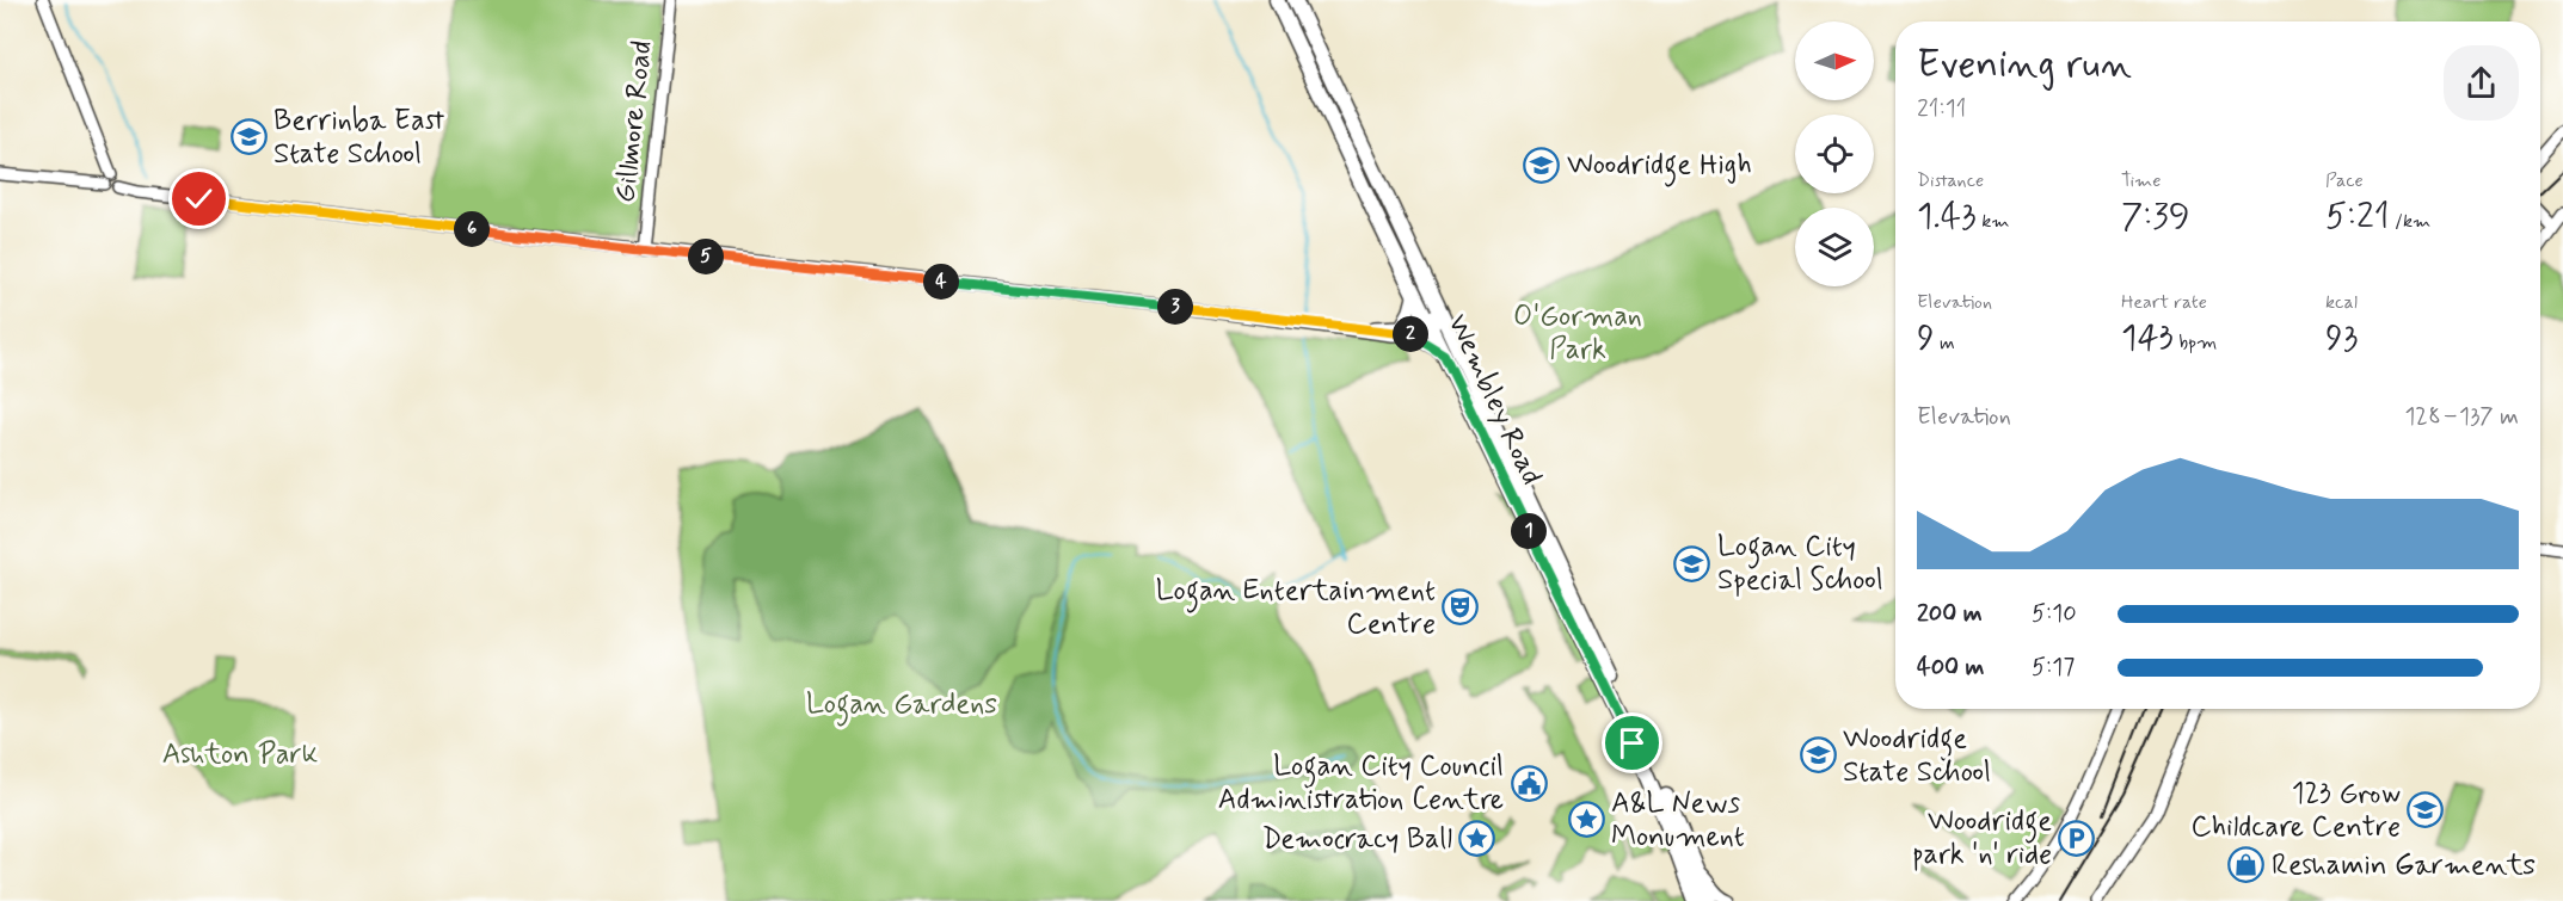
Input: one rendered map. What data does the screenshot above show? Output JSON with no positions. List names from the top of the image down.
{
  "streets": {
    "main road": ["Wembley Road"],
    "street": ["Gillmore Road"]
  },
  "parks": ["O'Gorman Park", "Logan Gardens", "Ashton Park"],
  "places": {
    "school or university": [
      "Berrinba East State School",
      "Woodridge High",
      "Logan City Special School",
      "Woodridge State School",
      "123 Grow Childcare Centre"
    ],
    "theatre": ["Logan Entertainment Centre"],
    "public building": ["Logan City Council Administration Centre"],
    "place": ["A&L News Monument", "Democracy Ball"],
    "parking": ["Woodridge park 'n' ride"],
    "shop": ["Reshamin Garments"]
  },
  "north": "right",
  "page": {
    "heading": ["Evening run", "21:11"],
    "stats": [
      ["Distance", "1.43 km"],
      ["Time", "7:39"],
      ["Pace", "5:21 /km"],
      ["Elevation", "9 m"],
      ["Heart rate", "143 bpm"],
      ["kcal", "93"]
    ],
    "pins": [
      "6",
      "5",
      "4",
      "3",
      "2",
      "1"
    ],
    "chart": ["Elevation", "128–137 m"],
    "list": [
      {
        "name": "200 m",
        "note": "5:10"
      },
      {
        "name": "400 m",
        "note": "5:17"
      }
    ]
  }
}
